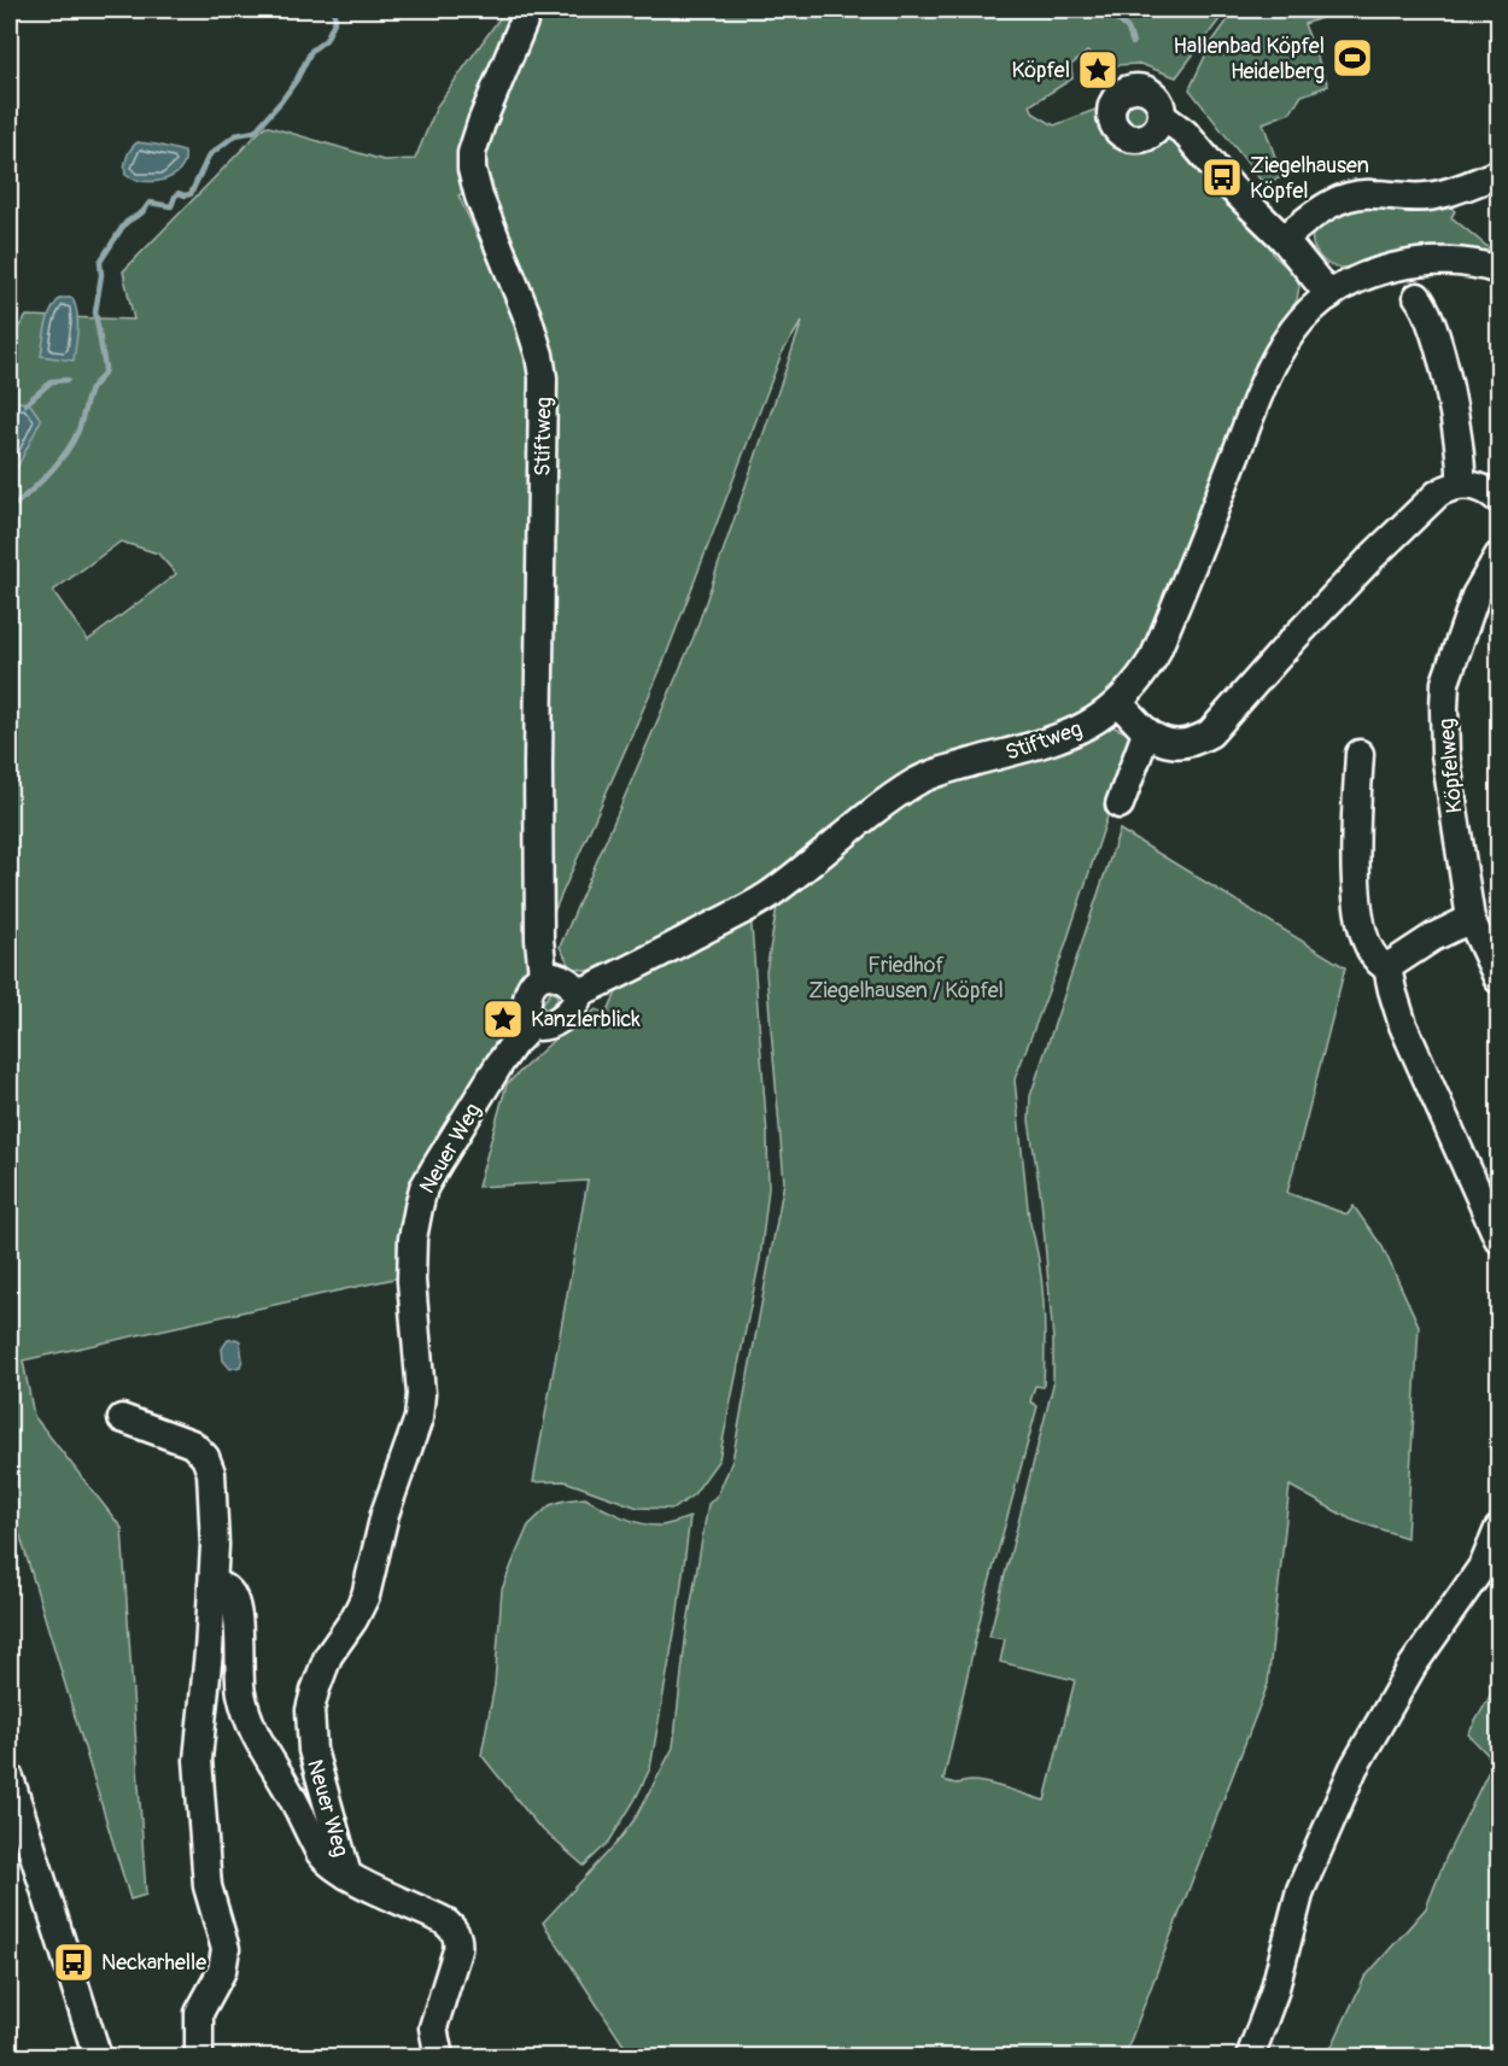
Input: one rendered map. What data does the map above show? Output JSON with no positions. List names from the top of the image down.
{
  "streets": {
    "street": ["Stiftweg", "Köpfelweg", "Neuer Weg"]
  },
  "crossings": [
    ["Stiftweg", "Neuer Weg"]
  ],
  "parks": ["Friedhof Ziegelhausen / Köpfel"],
  "places": {
    "sports": ["Hallenbad Köpfel Heidelberg"],
    "place": ["Köpfel", "Kanzlerblick"],
    "bus stop": ["Ziegelhausen Köpfel", "Neckarhelle"]
  }
}
